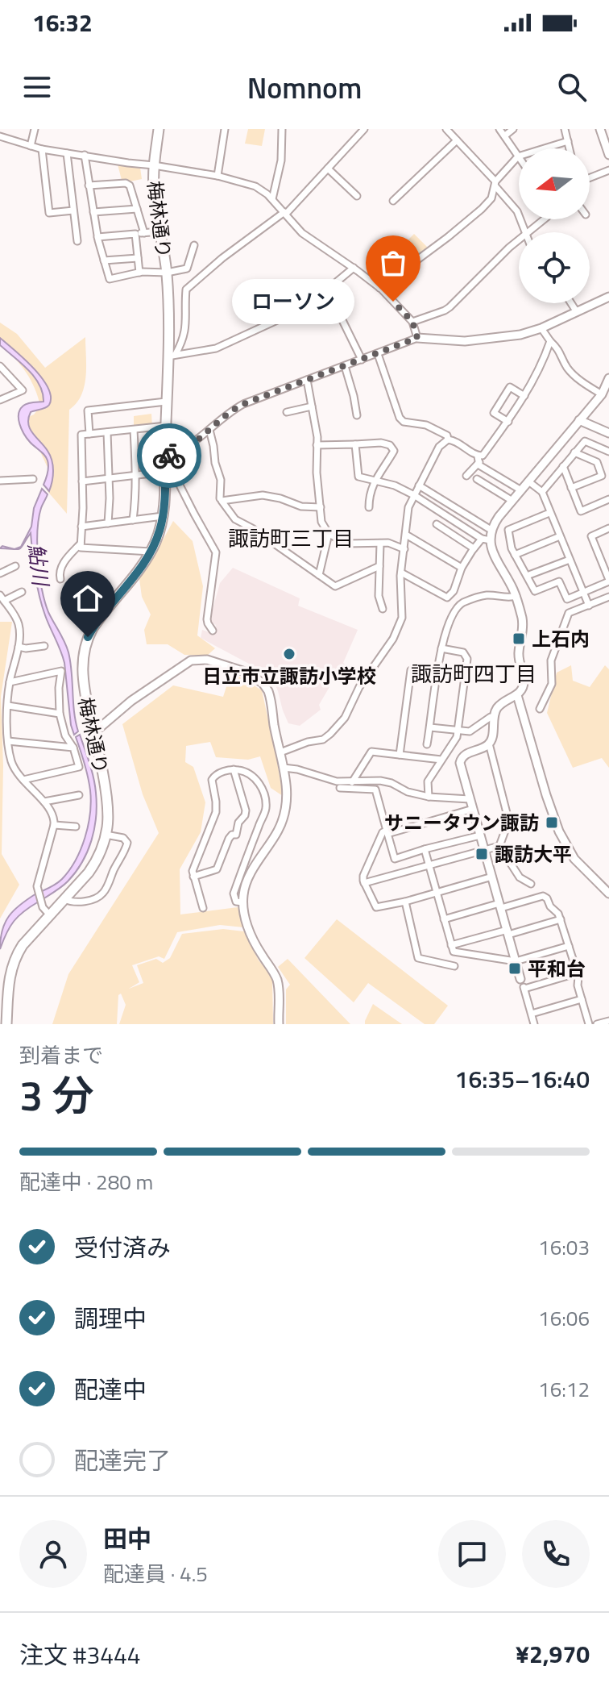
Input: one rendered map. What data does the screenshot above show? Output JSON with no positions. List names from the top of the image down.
{
  "streets": {
    "main road": ["梅林通り"]
  },
  "districts": ["諏訪町三丁目", "諏訪町四丁目"],
  "water": ["鮎川"],
  "places": {
    "other": ["ローソン", "日立市立諏訪小学校"],
    "transit": [
      "上石内",
      "サニータウン諏訪",
      "諏訪大平",
      "平和台"
    ]
  },
  "north": "left",
  "page": {
    "status": "16:32",
    "header": "Nomnom",
    "bubble": "ローソン",
    "heading": ["3 分", "到着まで", "16:35–16:40"],
    "panel": [
      "田中",
      "配達員 · 4.5",
      "注文 #3444",
      "¥2,970"
    ],
    "bar": "配達中 · 280 m",
    "list": [
      ["受付済み", "16:03"],
      ["調理中", "16:06"],
      ["配達中", "16:12"],
      "配達完了"
    ]
  }
}
